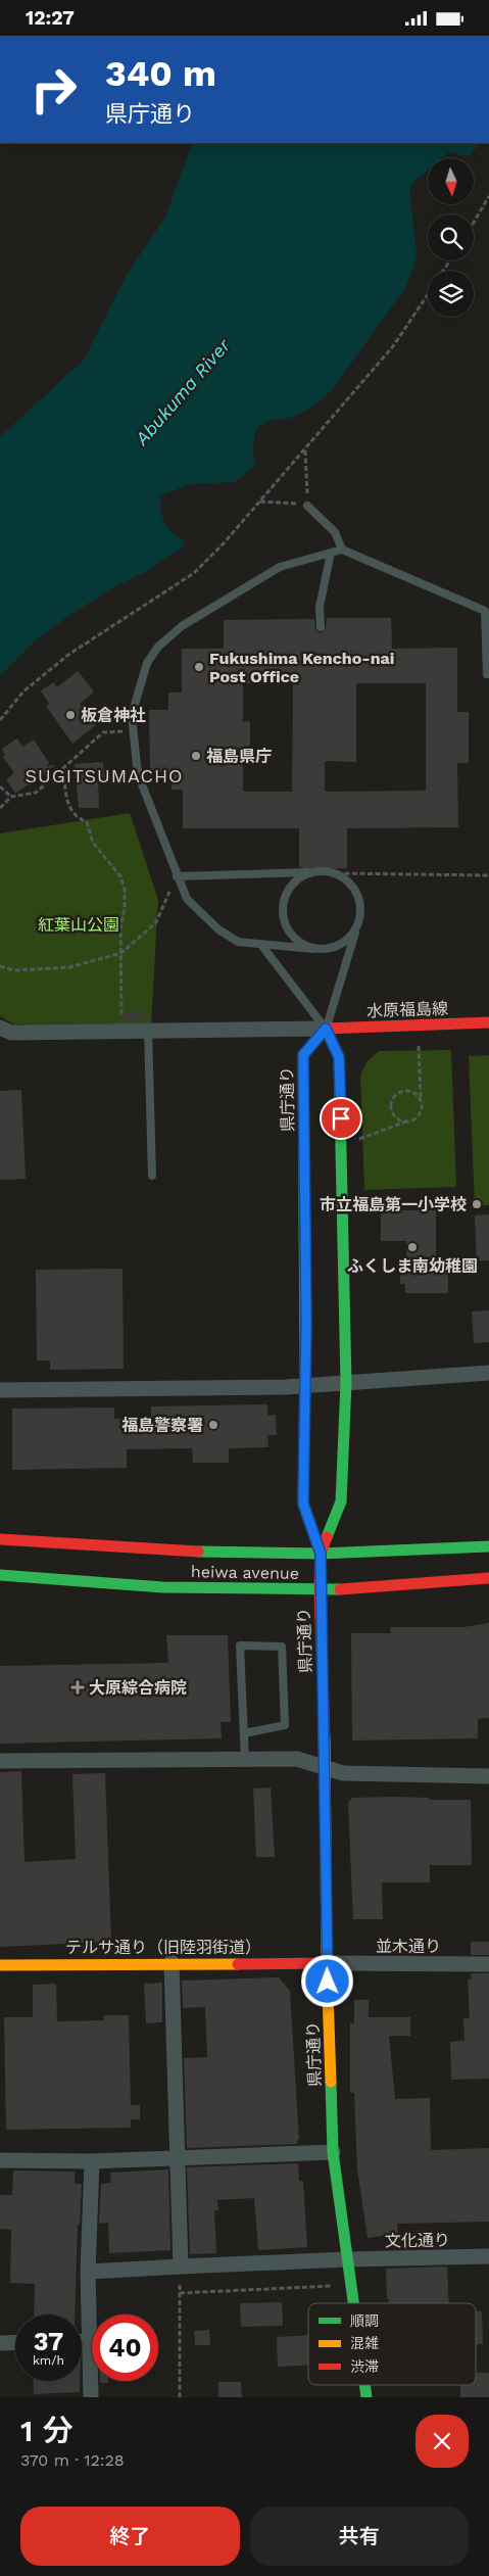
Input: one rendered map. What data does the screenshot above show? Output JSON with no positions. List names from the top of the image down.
{
  "streets": {
    "main road": [
      "水原福島線",
      "県庁通り",
      "heiwa avenue",
      "テルサ通り（旧陸羽街道）"
    ],
    "street": ["並木通り", "文化通り"]
  },
  "crossings": [
    ["水原福島線", "県庁通り"],
    ["県庁通り", "heiwa avenue"],
    ["県庁通り", "並木通り"],
    ["県庁通り", "テルサ通り（旧陸羽街道）"],
    ["県庁通り", "文化通り"],
    ["並木通り", "テルサ通り（旧陸羽街道）"]
  ],
  "districts": ["SUGITSUMACHO"],
  "water": ["Abukuma River"],
  "parks": ["紅葉山公園"],
  "places": {
    "other": [
      "Fukushima Kencho-nai Post Office",
      "板倉神社",
      "福島県庁",
      "市立福島第一小学校",
      "ふくしま南幼稚園",
      "福島警察署"
    ],
    "health": ["大原綜合病院"]
  },
  "legend": ["順調", "混雑", "渋滞"],
  "north": "bottom",
  "page": {
    "status": "12:27",
    "turn": ["340 m", "県庁通り"],
    "speed": "37 km/h",
    "limit": "40",
    "heading": ["1 分", "370 m · 12:28"],
    "buttons": ["終了", "共有"]
  }
}
